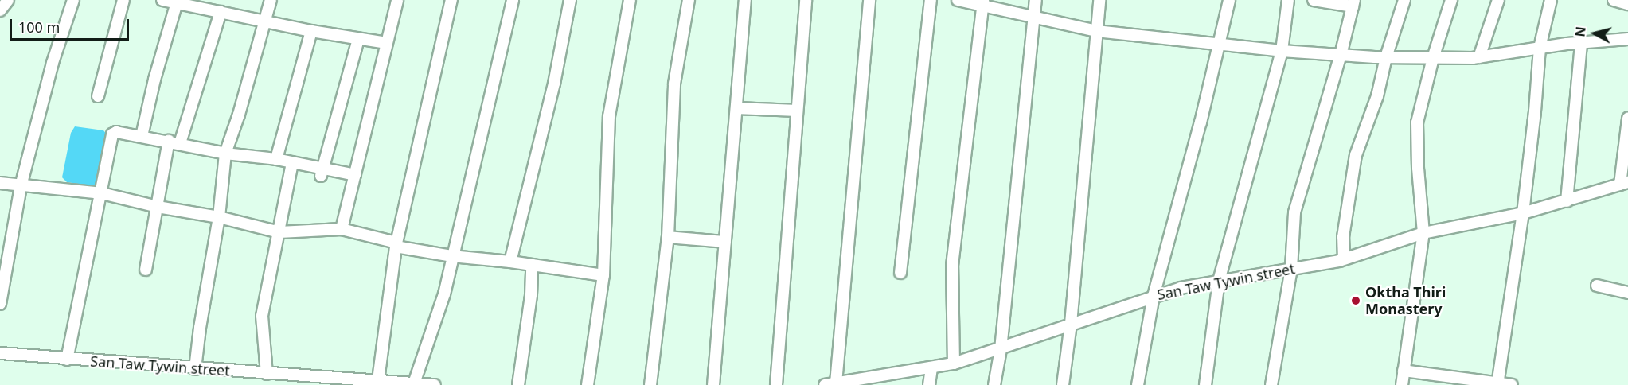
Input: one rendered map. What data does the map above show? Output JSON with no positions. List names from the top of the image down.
{
  "streets": {
    "street": ["San Taw Tywin street"]
  },
  "places": ["Oktha Thiri Monastery"],
  "scale_bar": "100 m",
  "north": "left"
}
